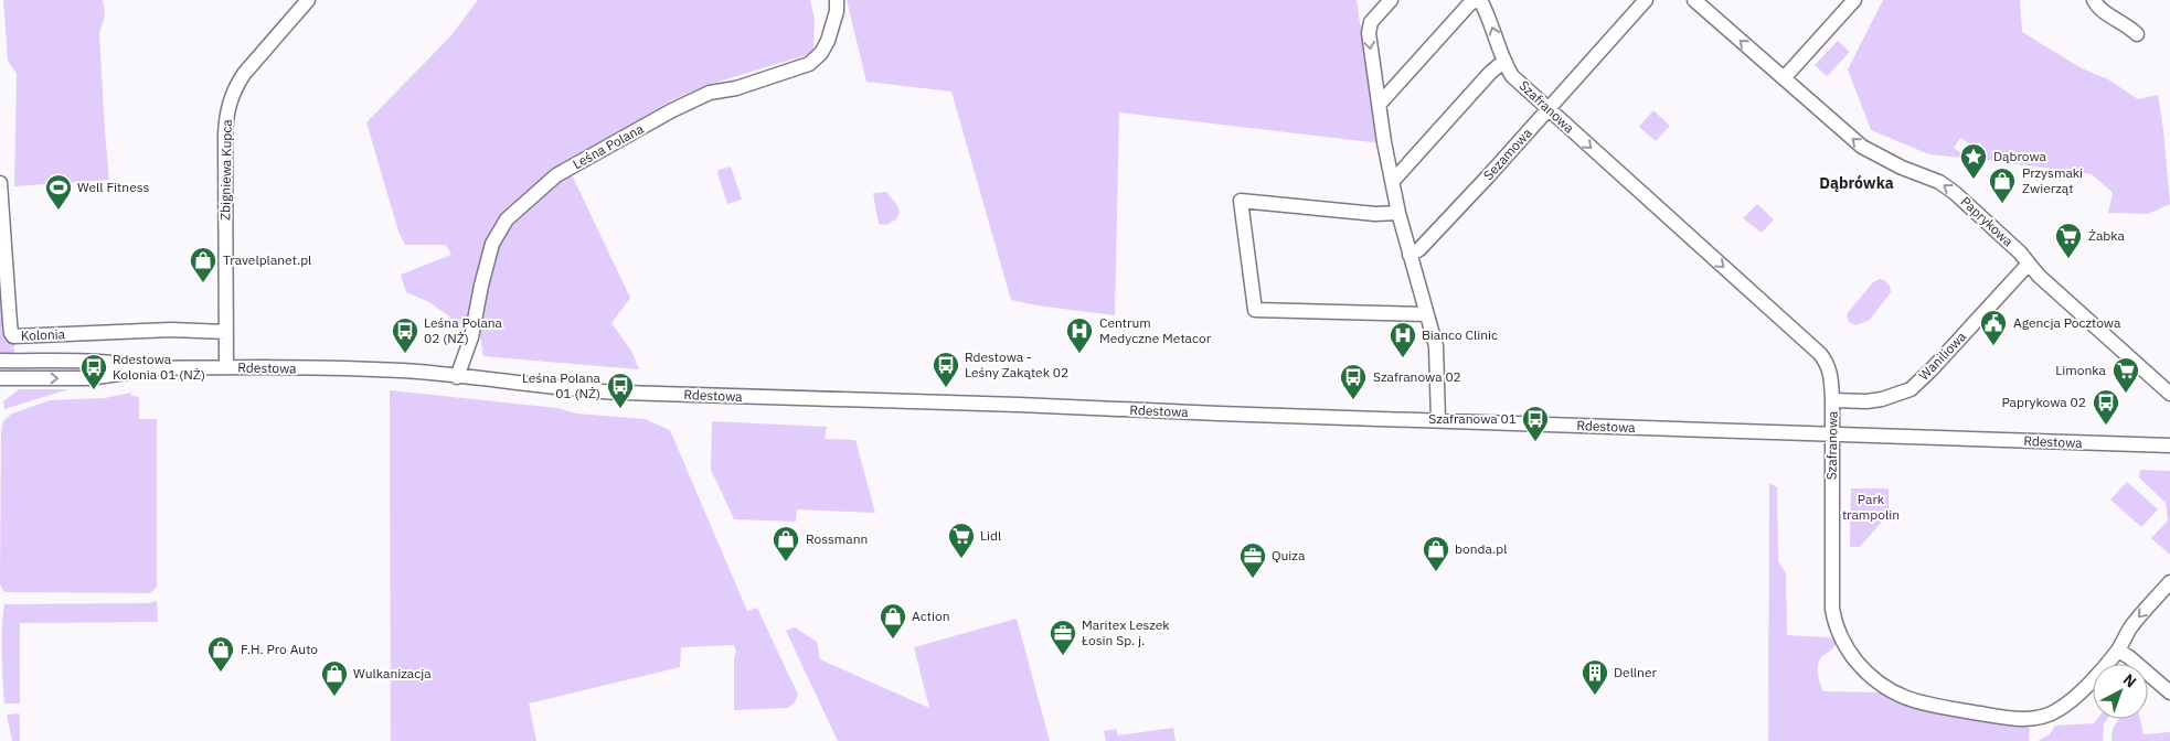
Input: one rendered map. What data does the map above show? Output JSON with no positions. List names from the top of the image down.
{
  "streets": {
    "street": [
      "Szafranowa",
      "Leśna Polana",
      "Sezamowa",
      "Zbigniewa Kupca",
      "Paprykowa",
      "Kolonia",
      "Waniliowa",
      "Rdestowa"
    ]
  },
  "crossings": [
    ["Szafranowa", "Sezamowa"],
    ["Szafranowa", "Waniliowa"],
    ["Szafranowa", "Rdestowa"],
    ["Leśna Polana", "Rdestowa"],
    ["Zbigniewa Kupca", "Kolonia"],
    ["Zbigniewa Kupca", "Rdestowa"],
    ["Paprykowa", "Waniliowa"]
  ],
  "one_way": ["Paprykowa"],
  "districts": ["Dąbrówka"],
  "parks": ["Park trampolin"],
  "places": {
    "place": ["Dąbrowa"],
    "shop": [
      "Przysmaki Zwierząt",
      "Travelplanet.pl",
      "Rossmann",
      "bonda.pl",
      "Action",
      "F.H. Pro Auto",
      "Wulkanizacja"
    ],
    "sports": ["Well Fitness"],
    "supermarket": ["Żabka", "Limonka", "Lidl"],
    "public building": ["Agencja Pocztowa"],
    "bus stop": [
      "Leśna Polana 02 (NŻ)",
      "Rdestowa - Leśny Zakątek 02",
      "Rdestowa Kolonia 01 (NŻ)",
      "Szafranowa 02",
      "Leśna Polana 01 (NŻ)",
      "Paprykowa 02",
      "Szafranowa 01"
    ],
    "hospital": ["Centrum Medyczne Metacor", "Bianco Clinic"],
    "office": ["Quiza", "Maritex Leszek Łosin Sp. j."],
    "building": ["Dellner"]
  },
  "north": "top right"
}
